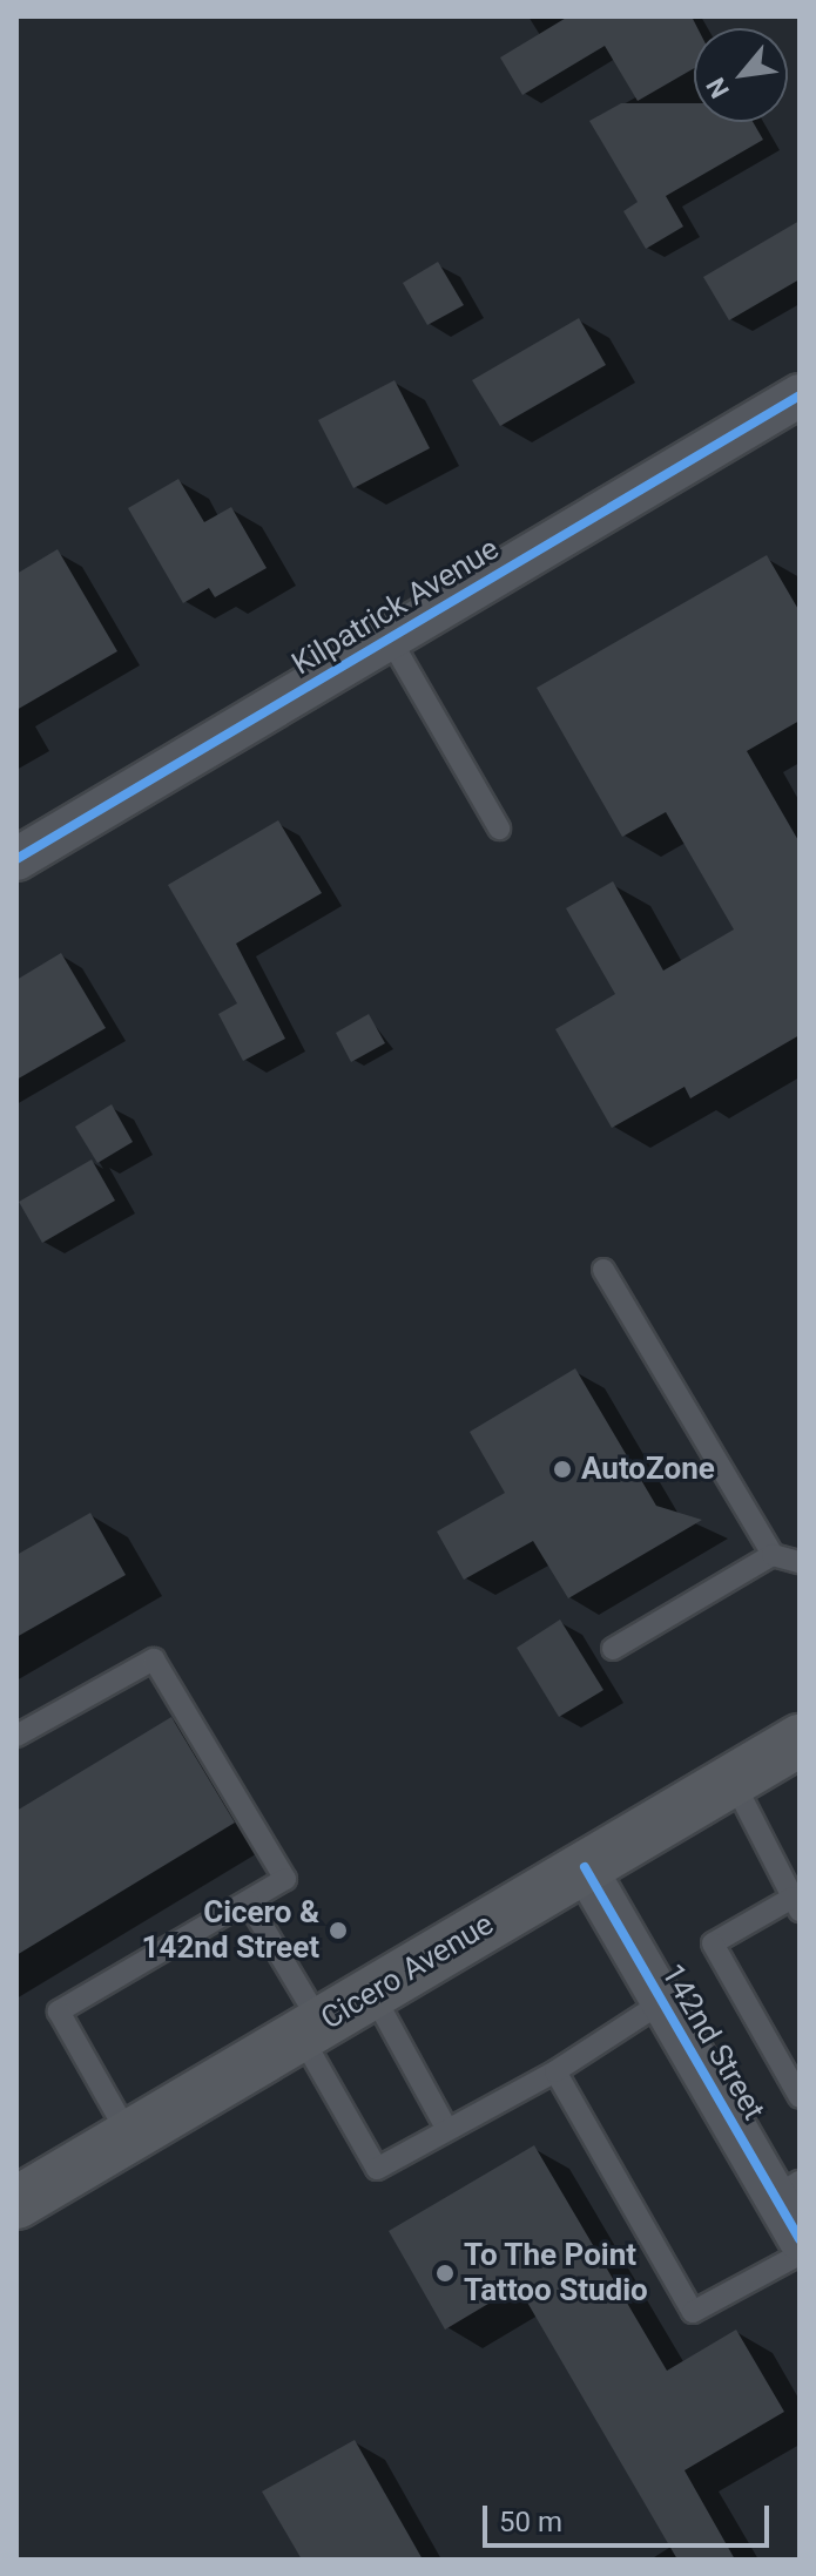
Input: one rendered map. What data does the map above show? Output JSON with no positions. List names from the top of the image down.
{
  "streets": {
    "main road": ["Cicero Avenue"],
    "street": ["Kilpatrick Avenue", "142nd Street"]
  },
  "crossings": [
    ["Cicero Avenue", "142nd Street"]
  ],
  "places": ["AutoZone", "Cicero & 142nd Street", "To The Point Tattoo Studio"],
  "scale_bar": "50 m",
  "north": "bottom left"
}
